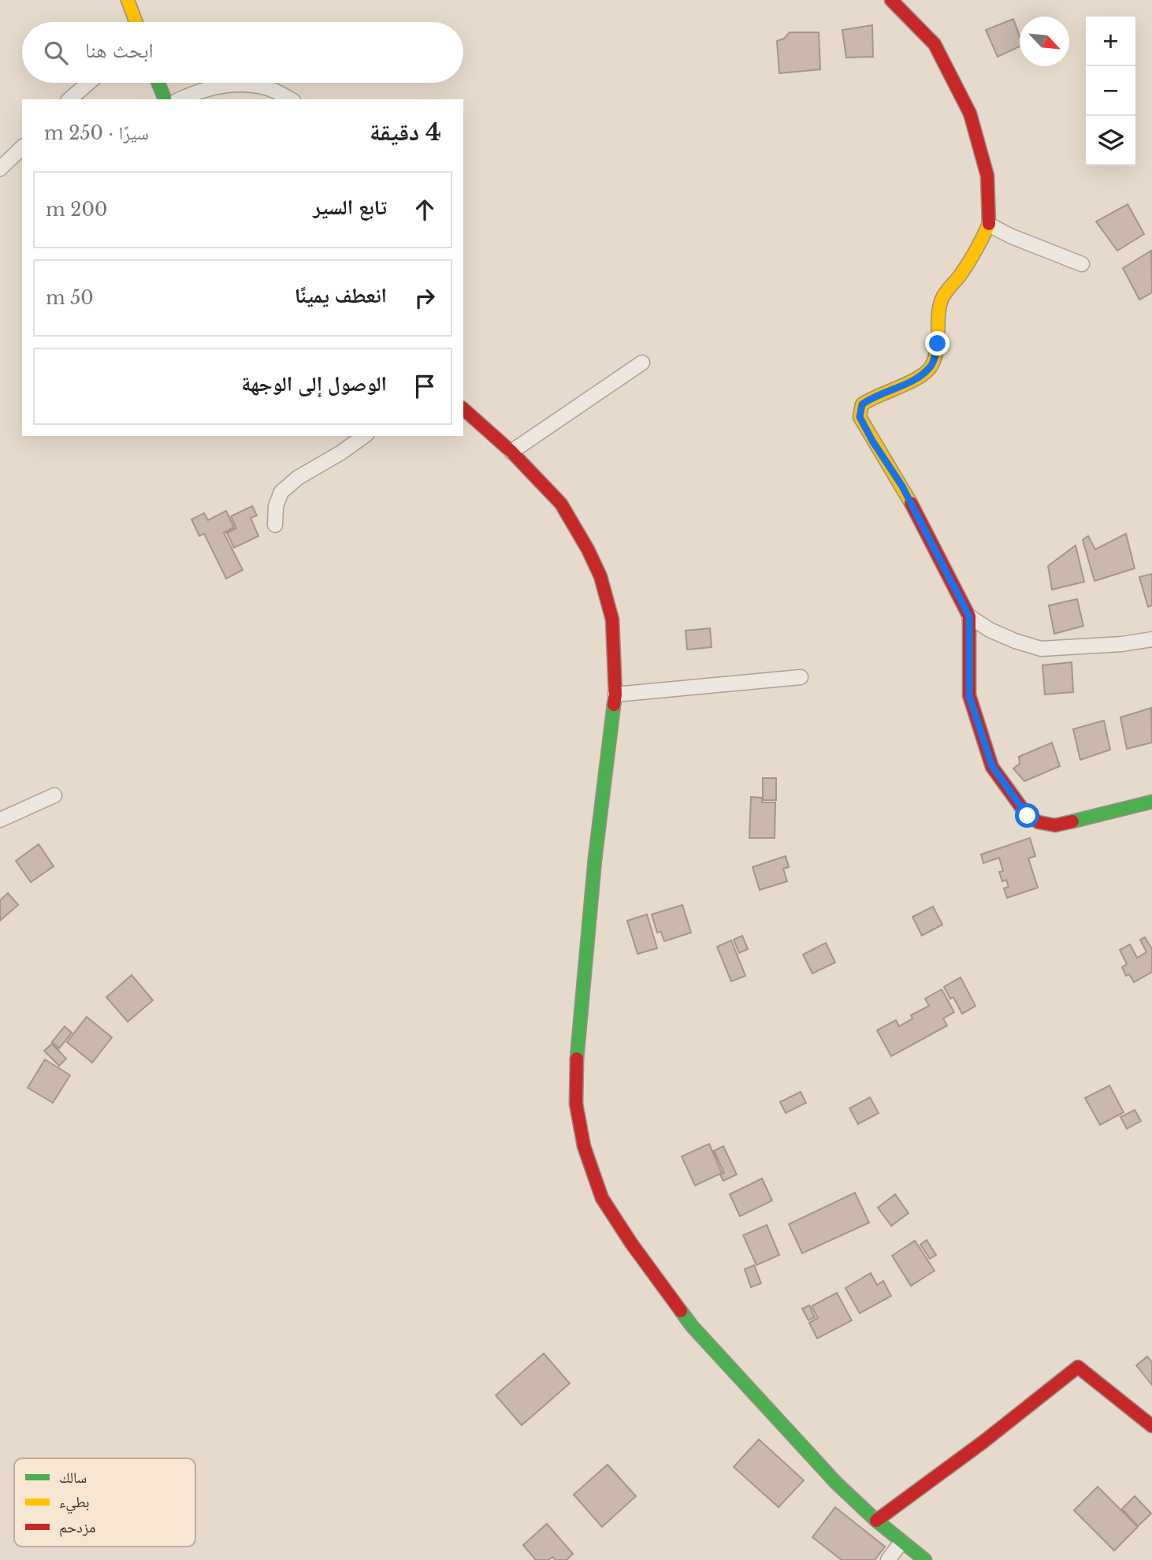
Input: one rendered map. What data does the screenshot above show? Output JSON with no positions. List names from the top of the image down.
{
  "legend": ["سالك", "بطيء", "مزدحم"],
  "north": "bottom right",
  "page": {
    "map_buttons": ["+", "−"],
    "search": "ابحث هنا",
    "heading": ["4 دقيقة", "سيرًا · 250 m"],
    "list": [
      ["تابع السير", "200 m"],
      ["انعطف يمينًا", "50 m"],
      "الوصول إلى الوجهة"
    ]
  }
}
